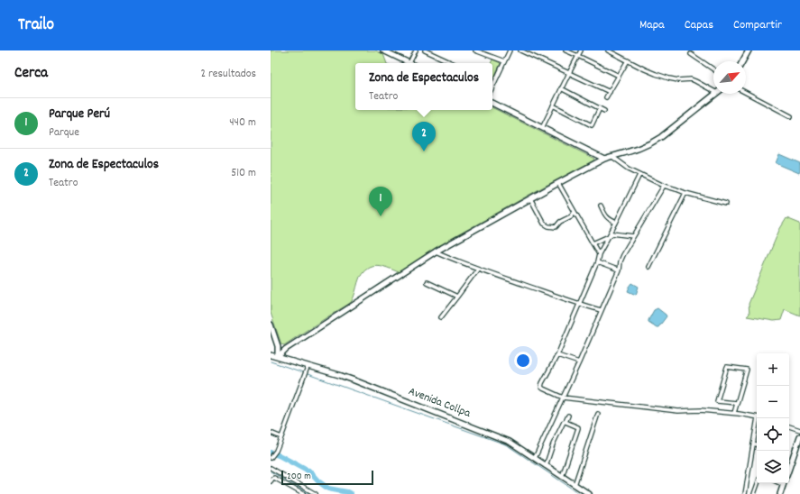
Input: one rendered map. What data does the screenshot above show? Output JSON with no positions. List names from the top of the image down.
{
  "streets": {
    "main road": ["Avenida Collpa"]
  },
  "scale_bar": "200 m",
  "north": "top right",
  "page": {
    "header": "Trailo",
    "nav": ["Mapa", "Capas", "Compartir"],
    "heading": ["Cerca", "2 resultados"],
    "popup": ["Zona de Espectaculos", "Teatro"],
    "list": [
      {
        "mark": "1",
        "name": "Parque Perú",
        "note": "Parque",
        "value": "440 m"
      },
      {
        "mark": "2",
        "name": "Zona de Espectaculos",
        "note": "Teatro",
        "value": "510 m"
      }
    ],
    "pins": ["2", "1"],
    "map_buttons": ["+", "−"],
    "scale": "200 m"
  }
}
